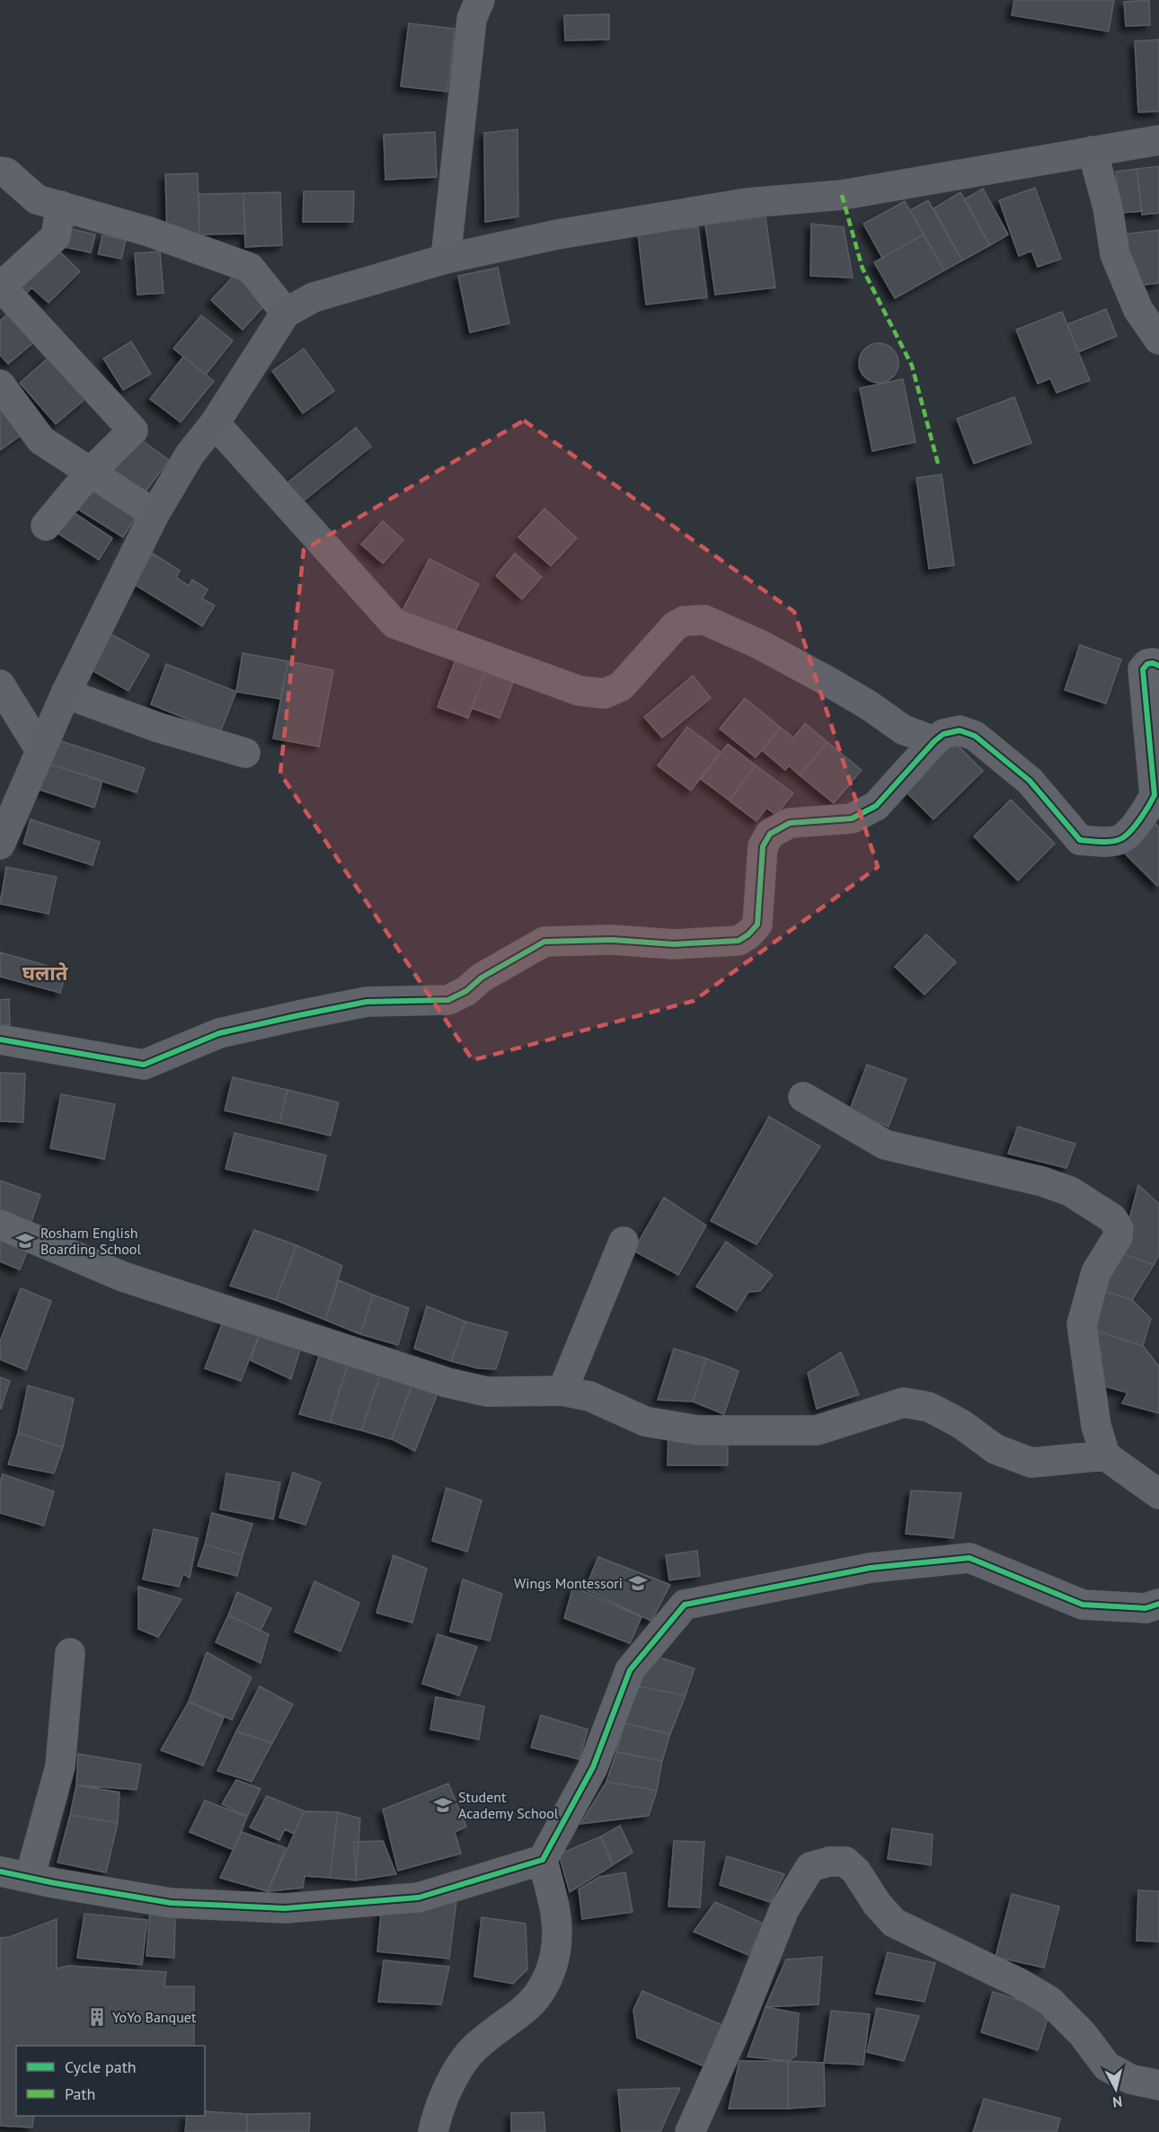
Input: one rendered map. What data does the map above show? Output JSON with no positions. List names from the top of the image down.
{
  "districts": ["घलाते"],
  "places": {
    "school or university": ["Rosham English Boarding School", "Wings Montessori", "Student Academy School"],
    "building": ["YoYo Banquet"]
  },
  "legend": ["Cycle path", "Path"],
  "north": "bottom"
}
